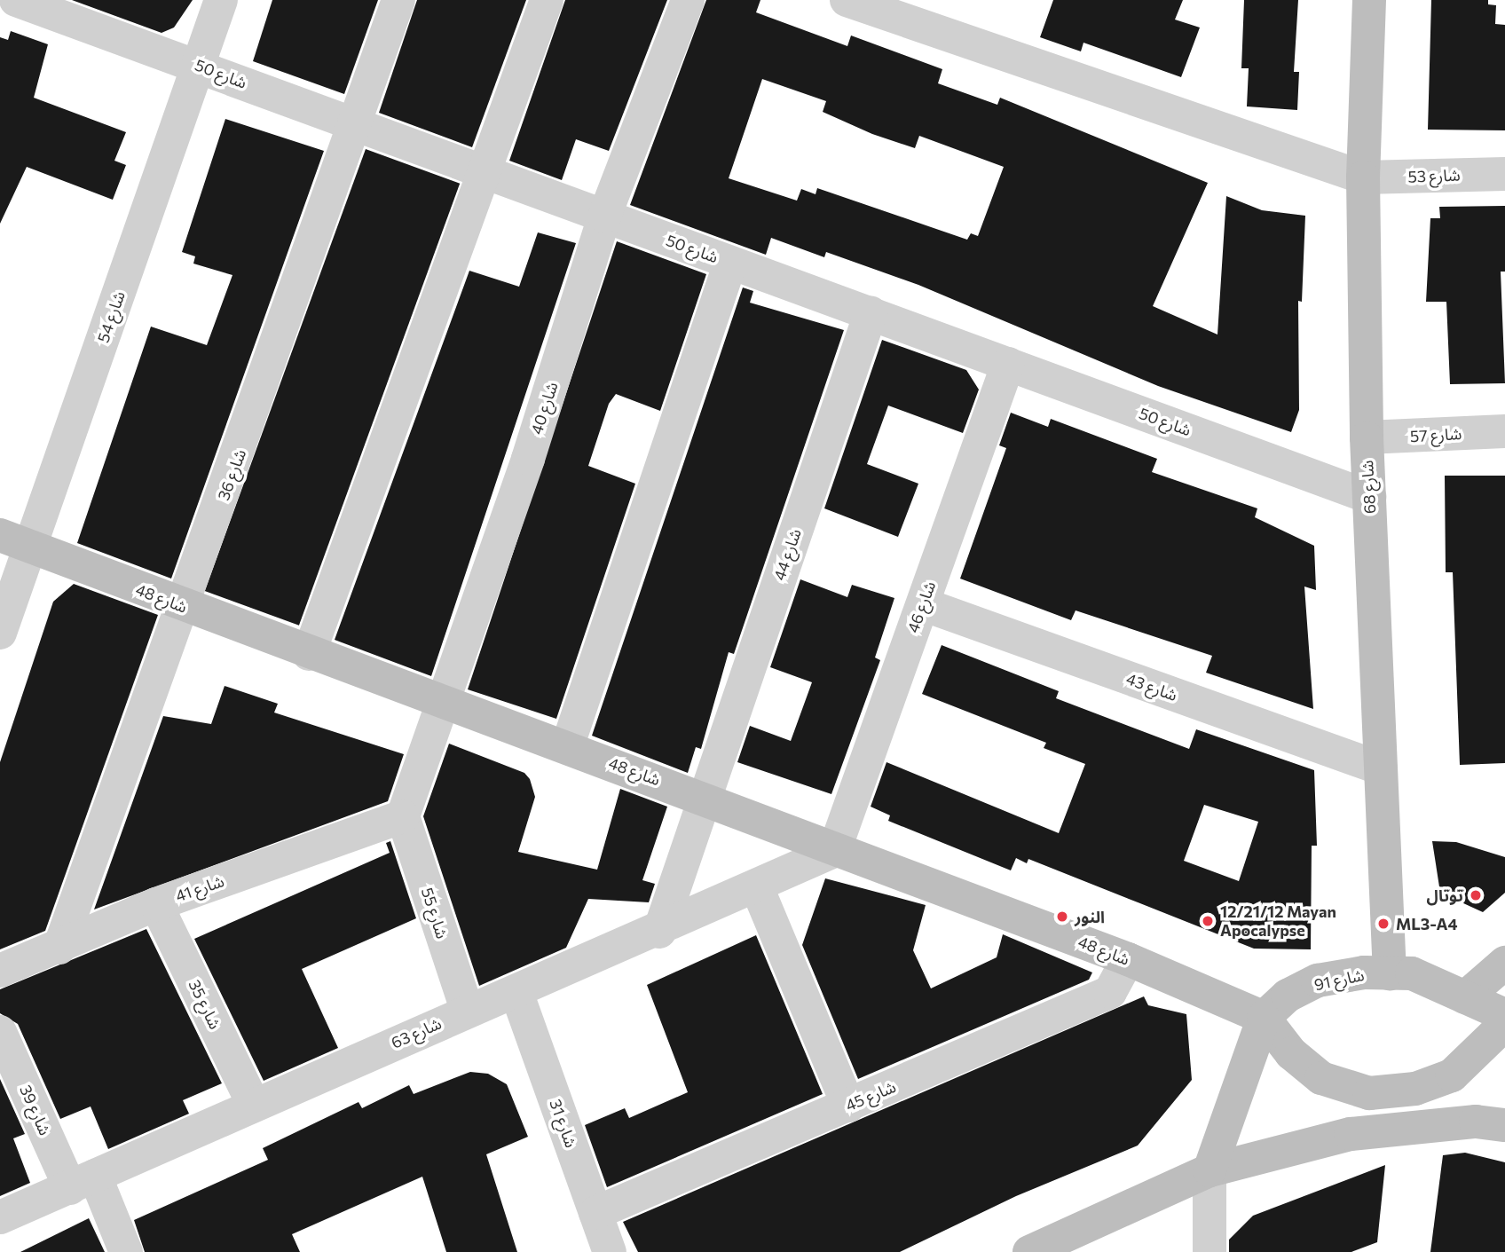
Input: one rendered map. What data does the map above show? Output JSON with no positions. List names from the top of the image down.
{
  "streets": {
    "street": [
      "شارع 50",
      "شارع 53",
      "شارع 54",
      "شارع 40",
      "شارع 57",
      "شارع 36",
      "شارع 68",
      "شارع 44",
      "شارع 48",
      "شارع 46",
      "شارع 43",
      "شارع 41",
      "شارع 55",
      "شارع 91",
      "شارع 35",
      "شارع 63",
      "شارع 45",
      "شارع 39",
      "شارع 31"
    ]
  },
  "crossings": [
    ["شارع 50", "شارع 54"],
    ["شارع 50", "شارع 40"],
    ["شارع 50", "شارع 36"],
    ["شارع 50", "شارع 68"],
    ["شارع 50", "شارع 44"],
    ["شارع 50", "شارع 46"],
    ["شارع 53", "شارع 68"],
    ["شارع 54", "شارع 48"],
    ["شارع 40", "شارع 48"],
    ["شارع 40", "شارع 41"],
    ["شارع 40", "شارع 55"],
    ["شارع 57", "شارع 68"],
    ["شارع 36", "شارع 48"],
    ["شارع 36", "شارع 41"],
    ["شارع 68", "شارع 43"],
    ["شارع 68", "شارع 91"],
    ["شارع 44", "شارع 48"],
    ["شارع 48", "شارع 46"],
    ["شارع 48", "شارع 91"],
    ["شارع 48", "شارع 63"],
    ["شارع 48", "شارع 45"],
    ["شارع 46", "شارع 43"],
    ["شارع 46", "شارع 63"],
    ["شارع 41", "شارع 55"],
    ["شارع 41", "شارع 35"],
    ["شارع 55", "شارع 63"],
    ["شارع 35", "شارع 63"],
    ["شارع 63", "شارع 39"],
    ["شارع 63", "شارع 31"],
    ["شارع 45", "شارع 31"]
  ],
  "places": [
    "توتال",
    "النور",
    "12/21/12 Mayan Apocalypse",
    "ML3-A4"
  ]
}
